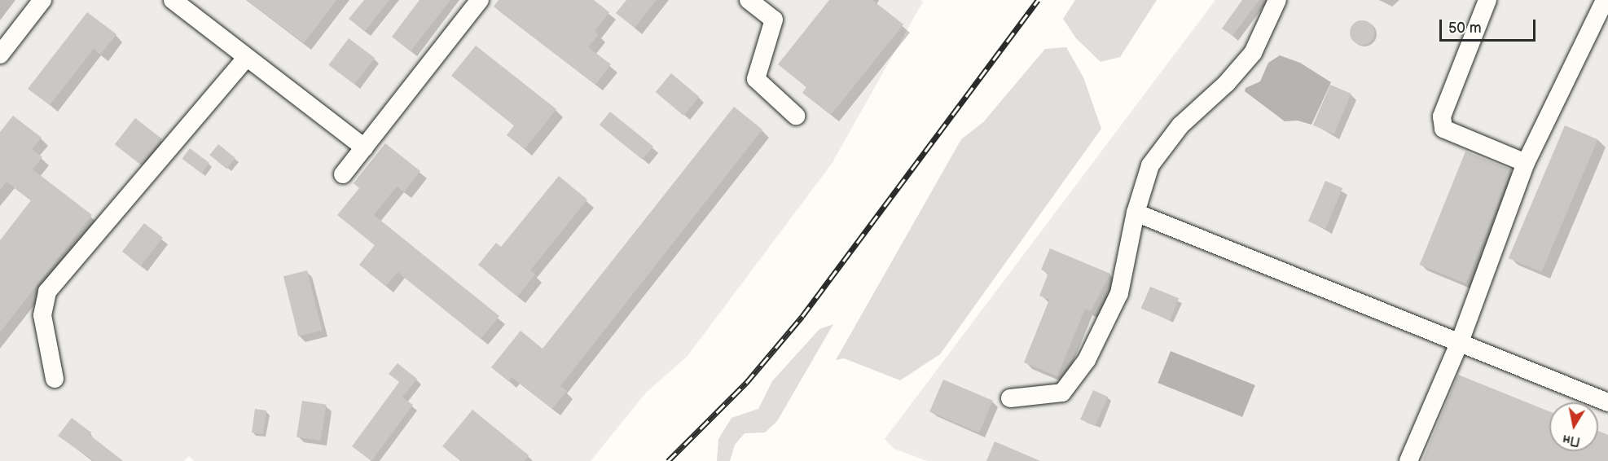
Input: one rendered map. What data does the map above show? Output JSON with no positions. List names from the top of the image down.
{
  "scale_bar": "50 m",
  "north": "bottom"
}
